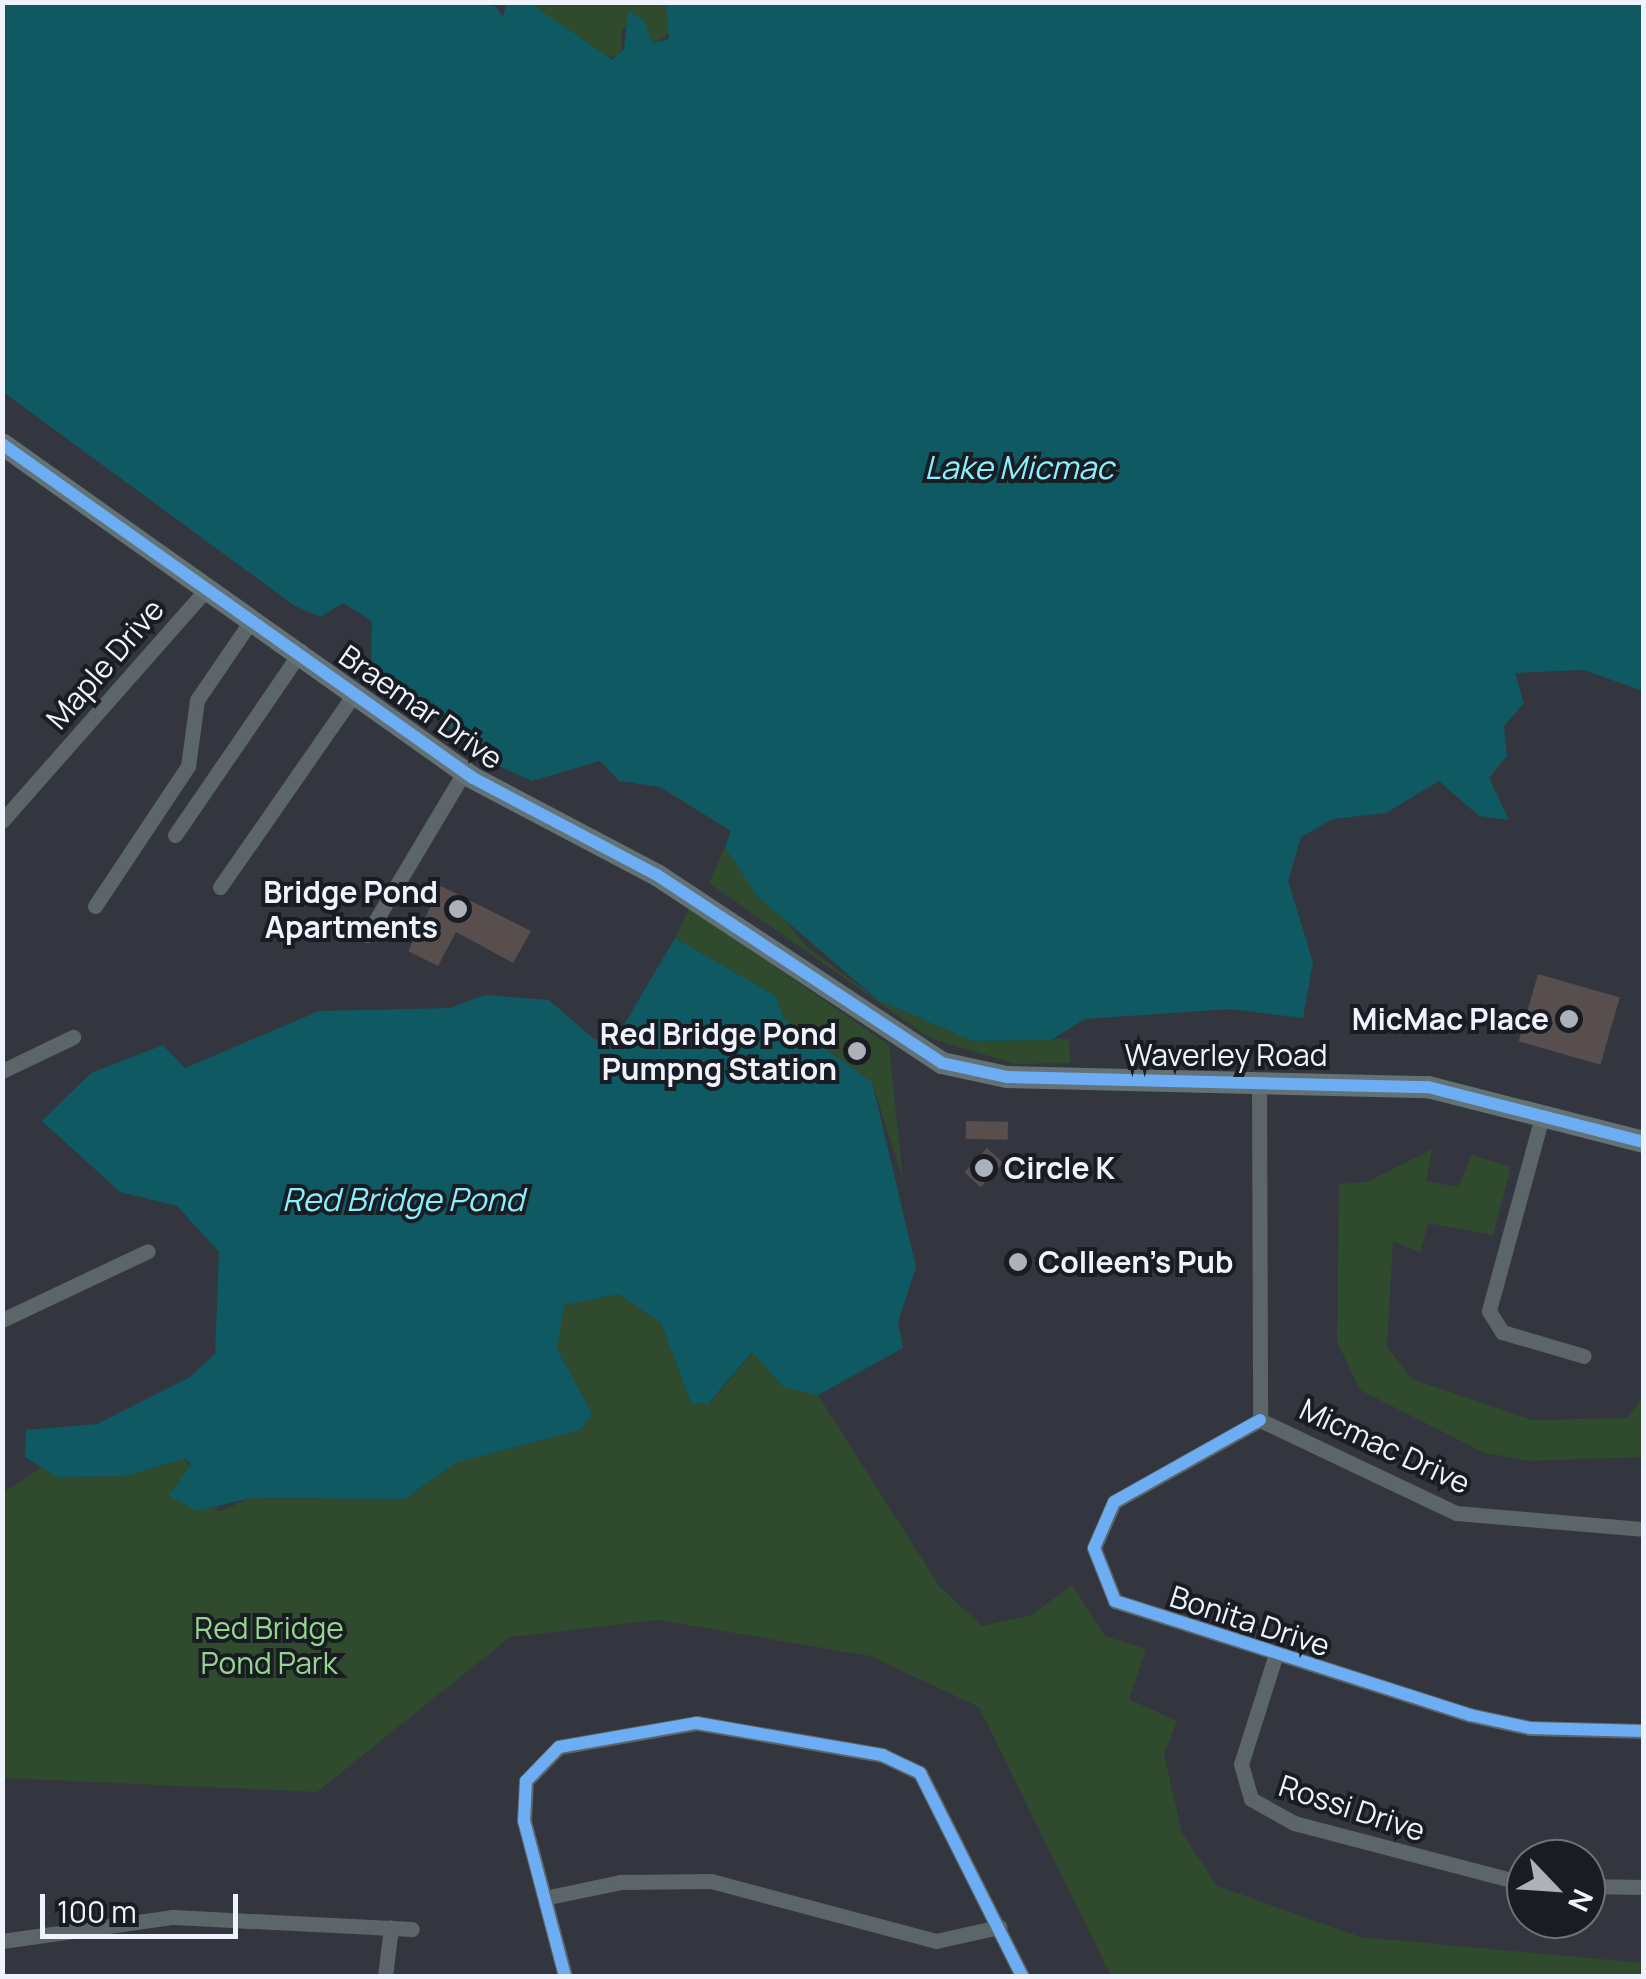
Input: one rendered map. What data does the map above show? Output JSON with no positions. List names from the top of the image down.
{
  "streets": {
    "main road": ["Braemar Drive", "Waverley Road"],
    "street": [
      "Maple Drive",
      "Micmac Drive",
      "Bonita Drive",
      "Rossi Drive"
    ]
  },
  "crossings": [
    ["Maple Drive", "Braemar Drive"],
    ["Braemar Drive", "Waverley Road"],
    ["Waverley Road", "Micmac Drive"],
    ["Micmac Drive", "Bonita Drive"],
    ["Bonita Drive", "Rossi Drive"]
  ],
  "water": ["Lake Micmac", "Red Bridge Pond"],
  "parks": ["Red Bridge Pond Park"],
  "places": [
    "Bridge Pond Apartments",
    "MicMac Place",
    "Red Bridge Pond Pumpng Station",
    "Circle K",
    "Colleen's Pub"
  ],
  "scale_bar": "100 m",
  "north": "bottom right"
}
